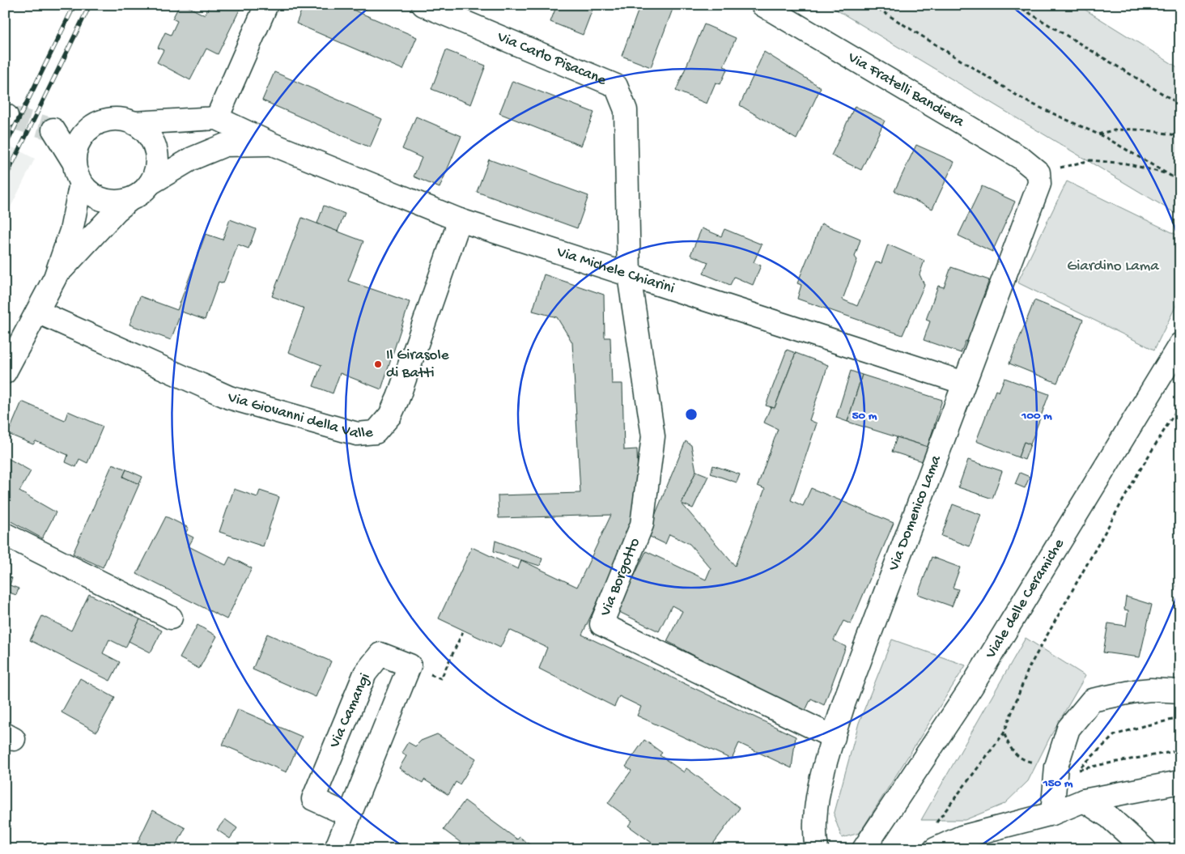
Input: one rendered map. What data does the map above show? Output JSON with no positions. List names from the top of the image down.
{
  "streets": {
    "street": [
      "Via Carlo Pisacane",
      "Via Fratelli Bandiera",
      "Via Michele Chiarini",
      "Via Giovanni della Valle",
      "Via Domenico Lama",
      "Via Borgotto",
      "Viale delle Ceramiche",
      "Via Camangi"
    ]
  },
  "crossings": [
    ["Via Carlo Pisacane", "Via Michele Chiarini"],
    ["Via Carlo Pisacane", "Via Borgotto"],
    ["Via Fratelli Bandiera", "Via Domenico Lama"],
    ["Via Michele Chiarini", "Via Giovanni della Valle"],
    ["Via Michele Chiarini", "Via Domenico Lama"],
    ["Via Michele Chiarini", "Via Borgotto"],
    ["Via Domenico Lama", "Via Borgotto"]
  ],
  "parks": ["Giardino Lama"],
  "places": ["Il Girasole di Batti"],
  "rings": ["50 m", "100 m", "150 m"]
}
